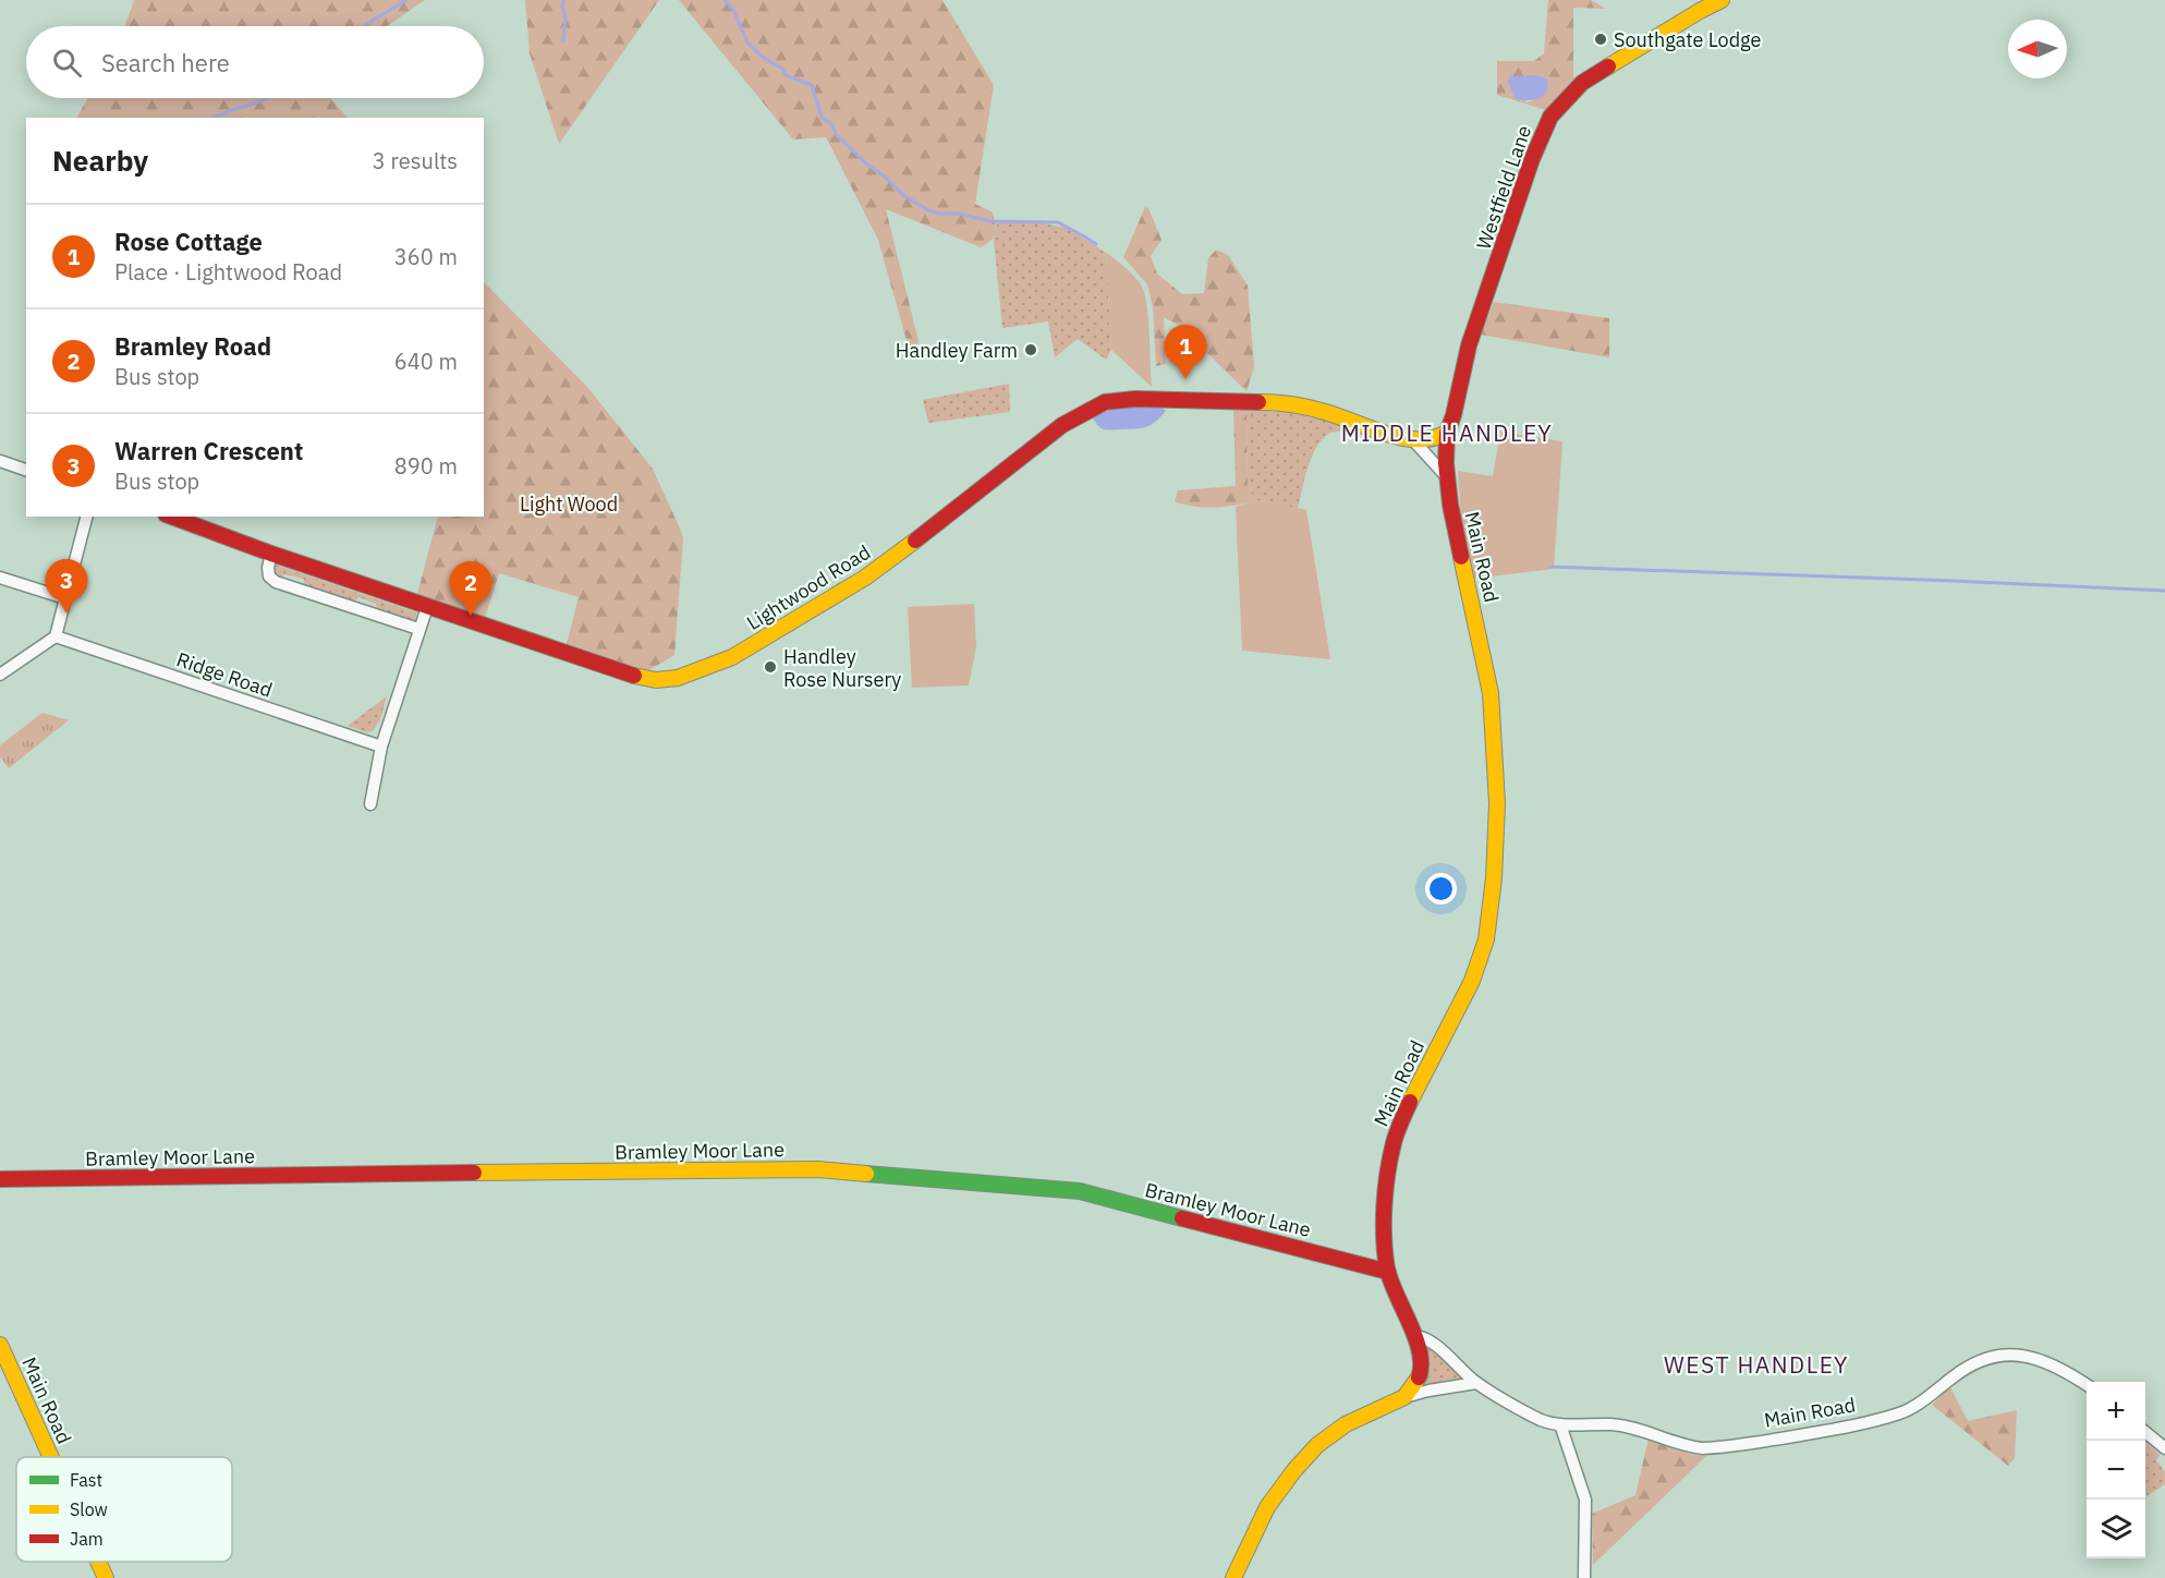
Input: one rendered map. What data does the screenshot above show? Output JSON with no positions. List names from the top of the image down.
{
  "streets": {
    "street": [
      "Westfield Lane",
      "Main Road",
      "Lightwood Road",
      "Ridge Road",
      "Bramley Moor Lane"
    ]
  },
  "crossings": [
    ["Westfield Lane", "Main Road"],
    ["Main Road", "Bramley Moor Lane"]
  ],
  "districts": ["MIDDLE HANDLEY", "WEST HANDLEY"],
  "parks": ["Light Wood"],
  "places": ["Southgate Lodge", "Handley Farm", "Handley Rose Nursery"],
  "legend": ["Fast", "Slow", "Jam"],
  "north": "left",
  "page": {
    "search": "Search here",
    "heading": ["Nearby", "3 results"],
    "list": [
      {
        "mark": "1",
        "name": "Rose Cottage",
        "note": "Place · Lightwood Road",
        "value": "360 m"
      },
      {
        "mark": "2",
        "name": "Bramley Road",
        "note": "Bus stop",
        "value": "640 m"
      },
      {
        "mark": "3",
        "name": "Warren Crescent",
        "note": "Bus stop",
        "value": "890 m"
      }
    ],
    "pins": ["1", "3", "2"],
    "map_buttons": ["+", "−"]
  }
}
